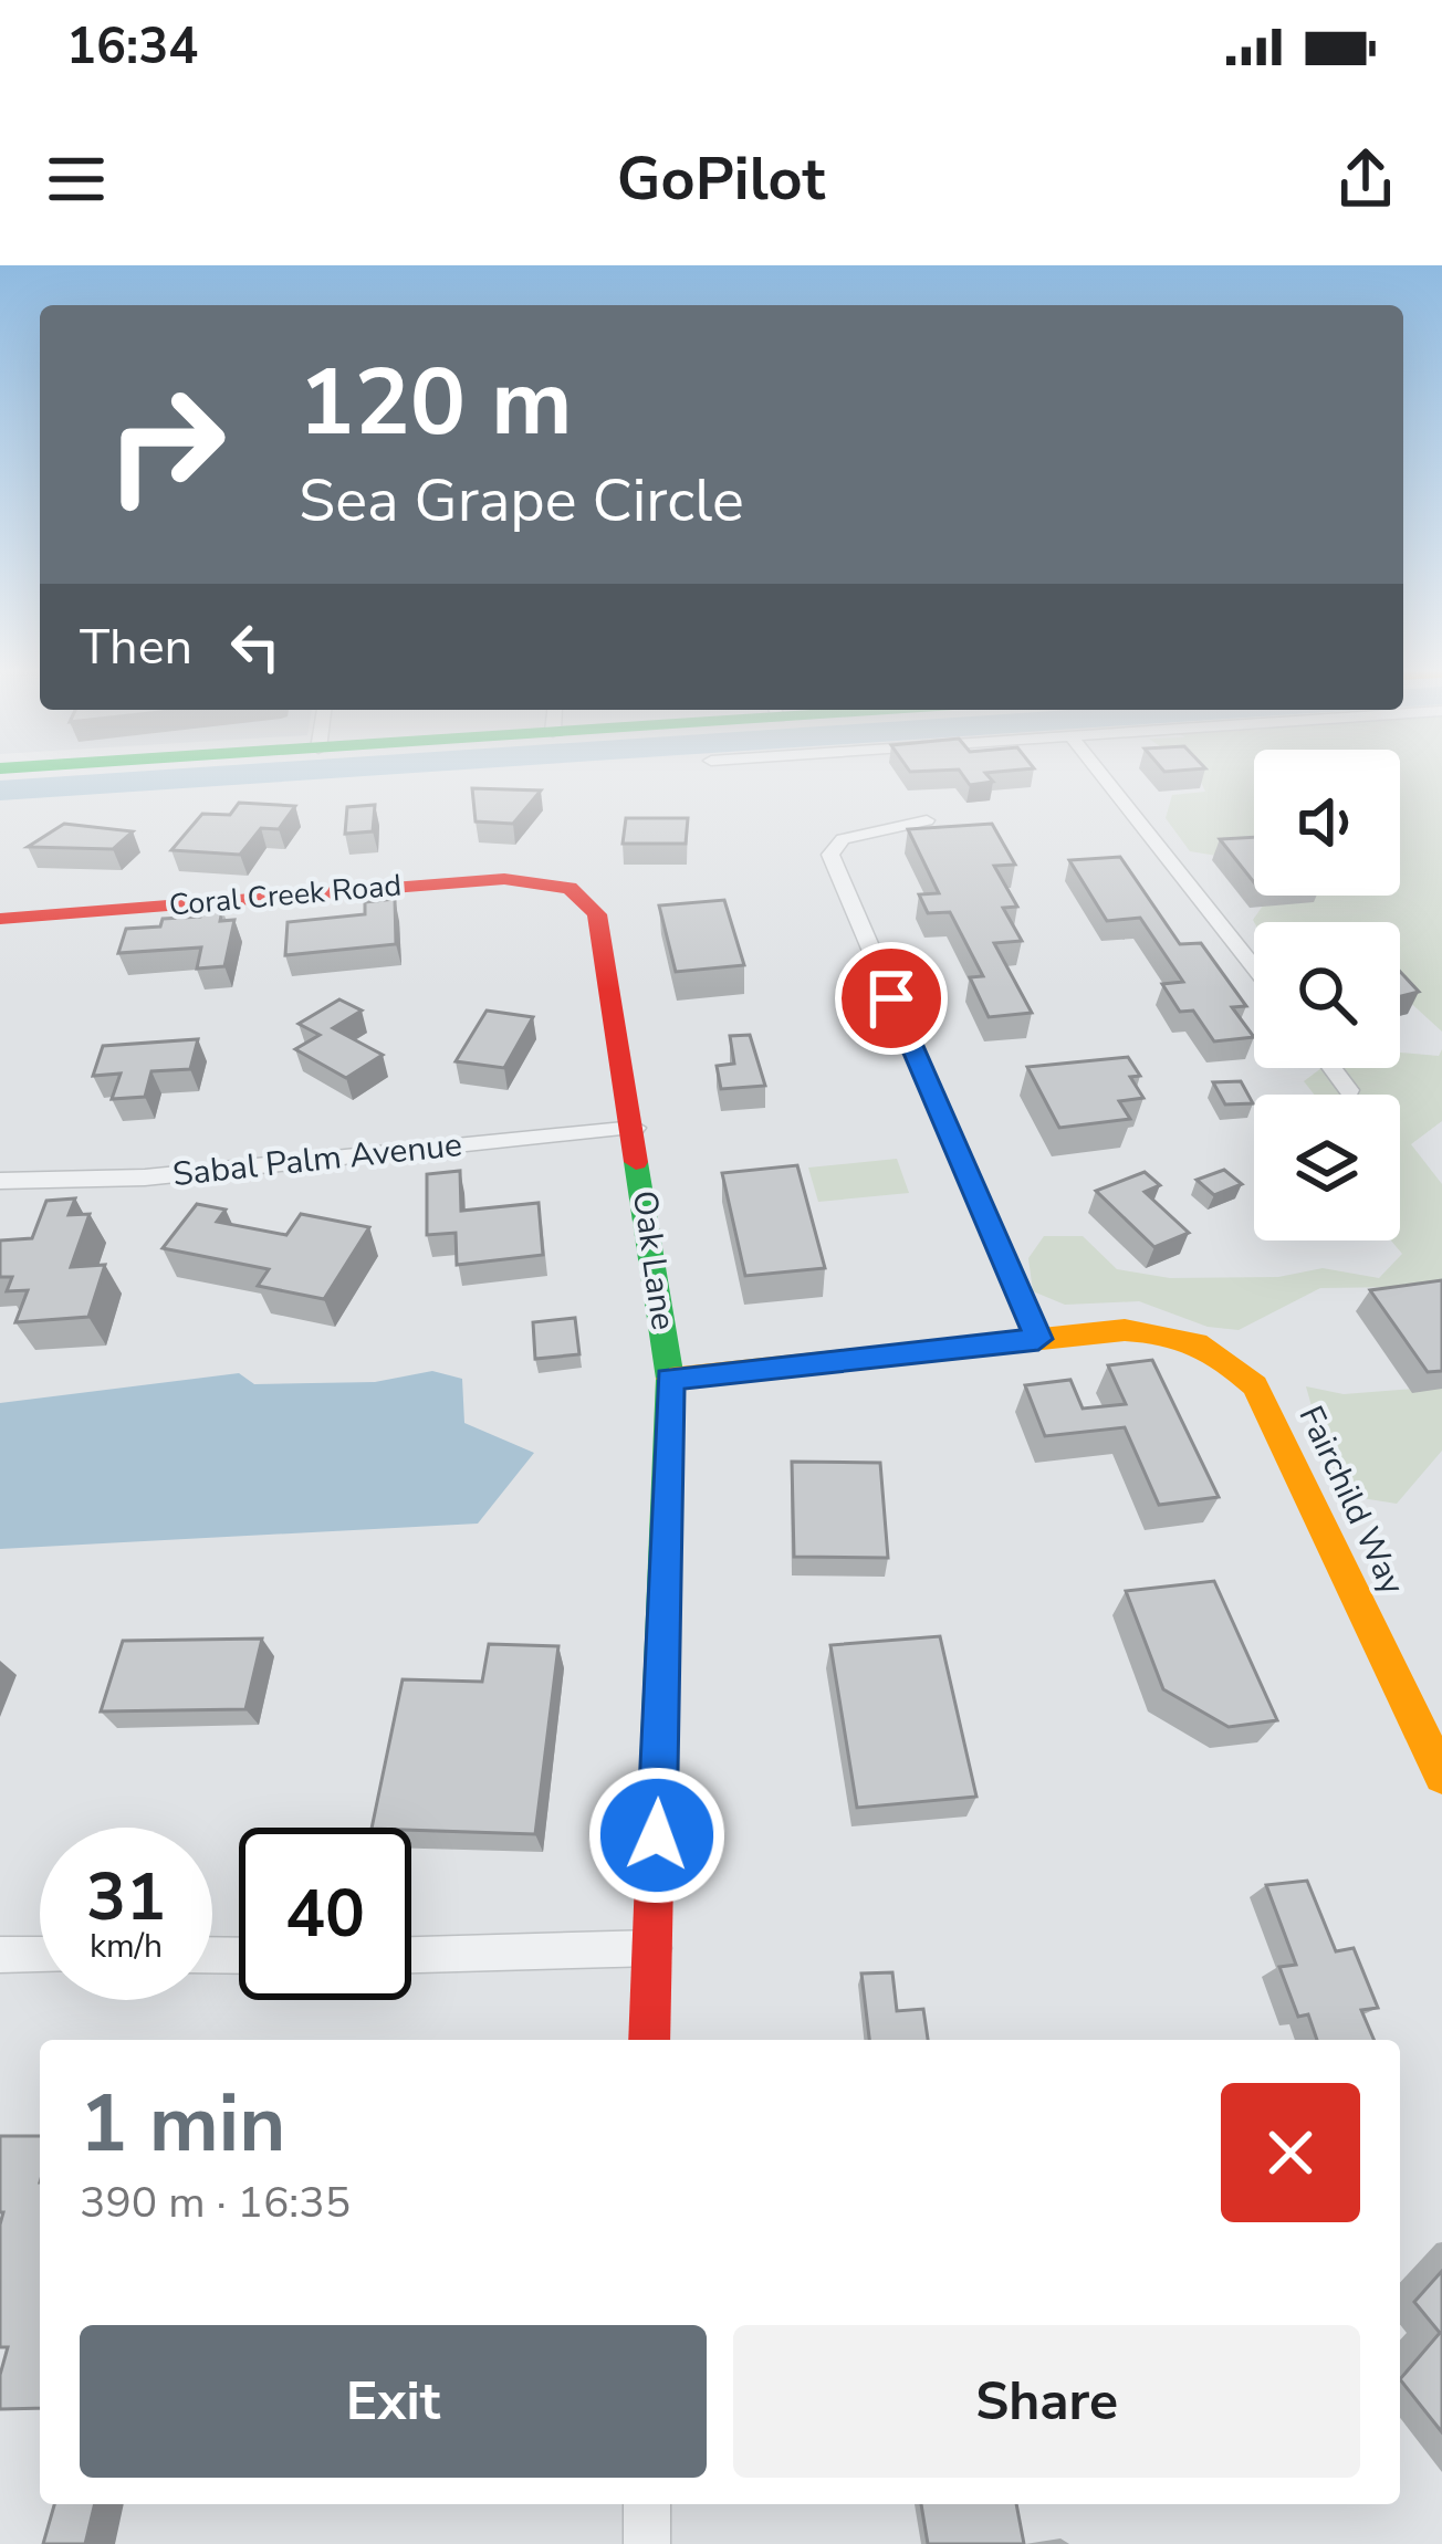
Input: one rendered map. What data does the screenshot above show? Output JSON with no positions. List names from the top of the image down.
{
  "streets": {
    "street": [
      "Coral Creek Road",
      "Sabal Palm Avenue",
      "Oak Lane",
      "Fairchild Way"
    ]
  },
  "crossings": [
    ["Coral Creek Road", "Oak Lane"],
    ["Sabal Palm Avenue", "Oak Lane"]
  ],
  "page": {
    "status": "16:34",
    "header": "GoPilot",
    "turn": ["120 m", "Sea Grape Circle"],
    "then": "Then",
    "speed": "31 km/h",
    "limit": "40",
    "heading": ["1 min", "390 m · 16:35"],
    "buttons": ["Exit", "Share"]
  }
}
